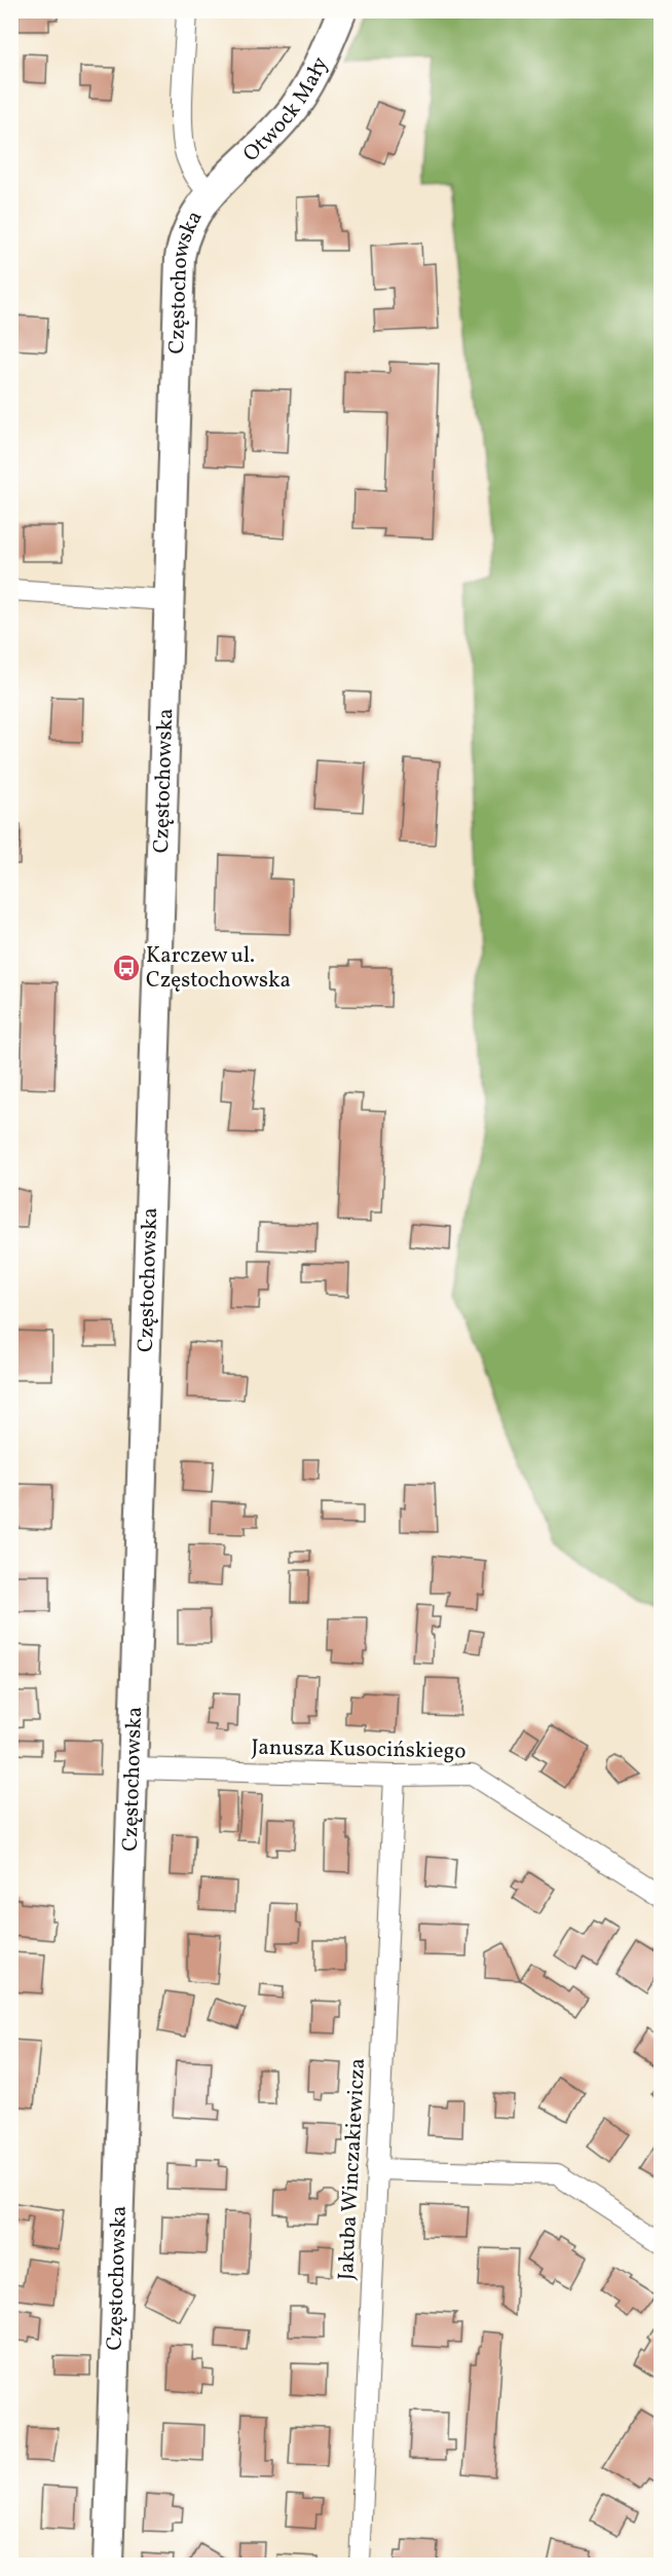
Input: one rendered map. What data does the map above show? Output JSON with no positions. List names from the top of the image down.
{
  "streets": {
    "main road": ["Otwock Mały", "Częstochowska"],
    "street": ["Janusza Kusocińskiego", "Jakuba Winczakiewicza"]
  },
  "crossings": [
    ["Otwock Mały", "Częstochowska"],
    ["Częstochowska", "Janusza Kusocińskiego"],
    ["Janusza Kusocińskiego", "Jakuba Winczakiewicza"]
  ],
  "places": {
    "bus stop": ["Karczew ul. Częstochowska"]
  }
}
